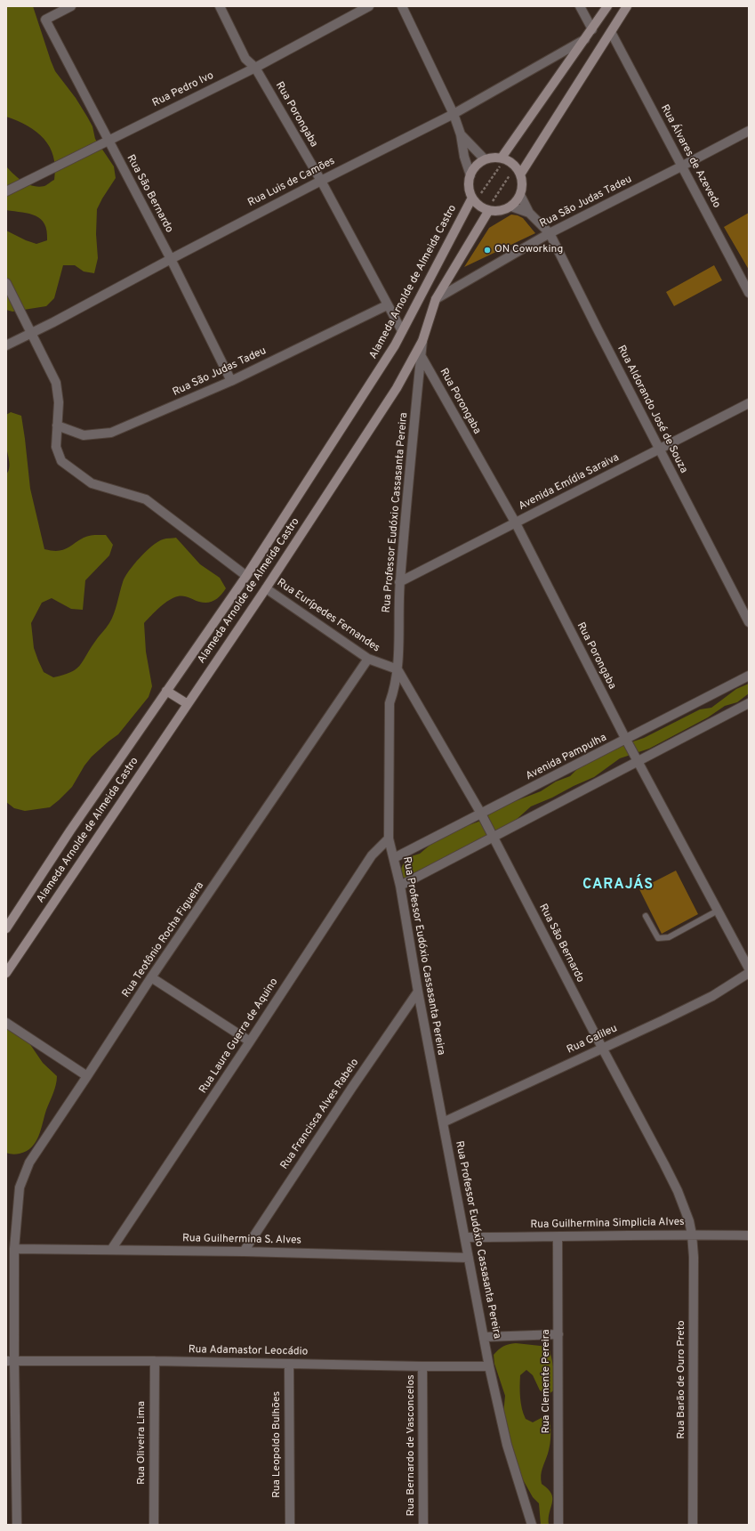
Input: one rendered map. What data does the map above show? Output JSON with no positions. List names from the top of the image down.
{
  "streets": {
    "main road": ["Alameda Arnolde de Almeida Castro"],
    "street": [
      "Rua Pedro Ivo",
      "Rua Porongaba",
      "Rua Álvares de Azevedo",
      "Rua Luis de Camões",
      "Rua São Bernardo",
      "Rua São Judas Tadeu",
      "Rua Aldorando José de Souza",
      "Avenida Emídia Saraiva",
      "Rua Professor Eudóxio Cassasanta Pereira",
      "Rua Eurípedes Fernandes",
      "Avenida Pampulha",
      "Rua Teotônio Rocha Figueira",
      "Rua Laura Guerra de Aquino",
      "Rua Galileu",
      "Rua Francisca Alves Rabelo",
      "Rua Guilhermina Simplicia Alves",
      "Rua Guilhermina S. Alves",
      "Rua Adamastor Leocádio",
      "Rua Barão de Ouro Preto",
      "Rua Clemente Pereira",
      "Rua Oliveira Lima",
      "Rua Leopoldo Bulhões",
      "Rua Bernardo de Vasconcelos"
    ]
  },
  "crossings": [
    ["Rua Pedro Ivo", "Rua Porongaba"],
    ["Rua Pedro Ivo", "Rua São Bernardo"],
    ["Rua Porongaba", "Rua Luis de Camões"],
    ["Rua Porongaba", "Rua São Judas Tadeu"],
    ["Rua Porongaba", "Alameda Arnolde de Almeida Castro"],
    ["Rua Porongaba", "Avenida Emídia Saraiva"],
    ["Rua Porongaba", "Rua Professor Eudóxio Cassasanta Pereira"],
    ["Rua Porongaba", "Avenida Pampulha"],
    ["Rua Álvares de Azevedo", "Rua São Judas Tadeu"],
    ["Rua Luis de Camões", "Rua São Bernardo"],
    ["Rua São Bernardo", "Rua São Judas Tadeu"],
    ["Rua São Bernardo", "Rua Professor Eudóxio Cassasanta Pereira"],
    ["Rua São Bernardo", "Rua Eurípedes Fernandes"],
    ["Rua São Bernardo", "Avenida Pampulha"],
    ["Rua São Bernardo", "Rua Galileu"],
    ["Rua São Bernardo", "Rua Guilhermina Simplicia Alves"],
    ["Rua São Bernardo", "Rua Barão de Ouro Preto"],
    ["Rua São Judas Tadeu", "Alameda Arnolde de Almeida Castro"],
    ["Rua São Judas Tadeu", "Rua Aldorando José de Souza"],
    ["Alameda Arnolde de Almeida Castro", "Rua Aldorando José de Souza"],
    ["Alameda Arnolde de Almeida Castro", "Rua Professor Eudóxio Cassasanta Pereira"],
    ["Alameda Arnolde de Almeida Castro", "Rua Eurípedes Fernandes"],
    ["Rua Aldorando José de Souza", "Avenida Emídia Saraiva"],
    ["Avenida Emídia Saraiva", "Rua Professor Eudóxio Cassasanta Pereira"],
    ["Rua Professor Eudóxio Cassasanta Pereira", "Rua Eurípedes Fernandes"],
    ["Rua Professor Eudóxio Cassasanta Pereira", "Avenida Pampulha"],
    ["Rua Professor Eudóxio Cassasanta Pereira", "Rua Laura Guerra de Aquino"],
    ["Rua Professor Eudóxio Cassasanta Pereira", "Rua Galileu"],
    ["Rua Professor Eudóxio Cassasanta Pereira", "Rua Francisca Alves Rabelo"],
    ["Rua Professor Eudóxio Cassasanta Pereira", "Rua Guilhermina Simplicia Alves"],
    ["Rua Professor Eudóxio Cassasanta Pereira", "Rua Guilhermina S. Alves"],
    ["Rua Professor Eudóxio Cassasanta Pereira", "Rua Adamastor Leocádio"],
    ["Rua Eurípedes Fernandes", "Rua Teotônio Rocha Figueira"],
    ["Rua Teotônio Rocha Figueira", "Rua Guilhermina S. Alves"],
    ["Rua Teotônio Rocha Figueira", "Rua Adamastor Leocádio"],
    ["Rua Laura Guerra de Aquino", "Rua Guilhermina S. Alves"],
    ["Rua Francisca Alves Rabelo", "Rua Guilhermina S. Alves"],
    ["Rua Guilhermina Simplicia Alves", "Rua Barão de Ouro Preto"],
    ["Rua Guilhermina Simplicia Alves", "Rua Clemente Pereira"],
    ["Rua Adamastor Leocádio", "Rua Oliveira Lima"],
    ["Rua Adamastor Leocádio", "Rua Leopoldo Bulhões"],
    ["Rua Adamastor Leocádio", "Rua Bernardo de Vasconcelos"]
  ],
  "districts": ["CARAJÁS"],
  "places": ["ON Coworking"]
}
